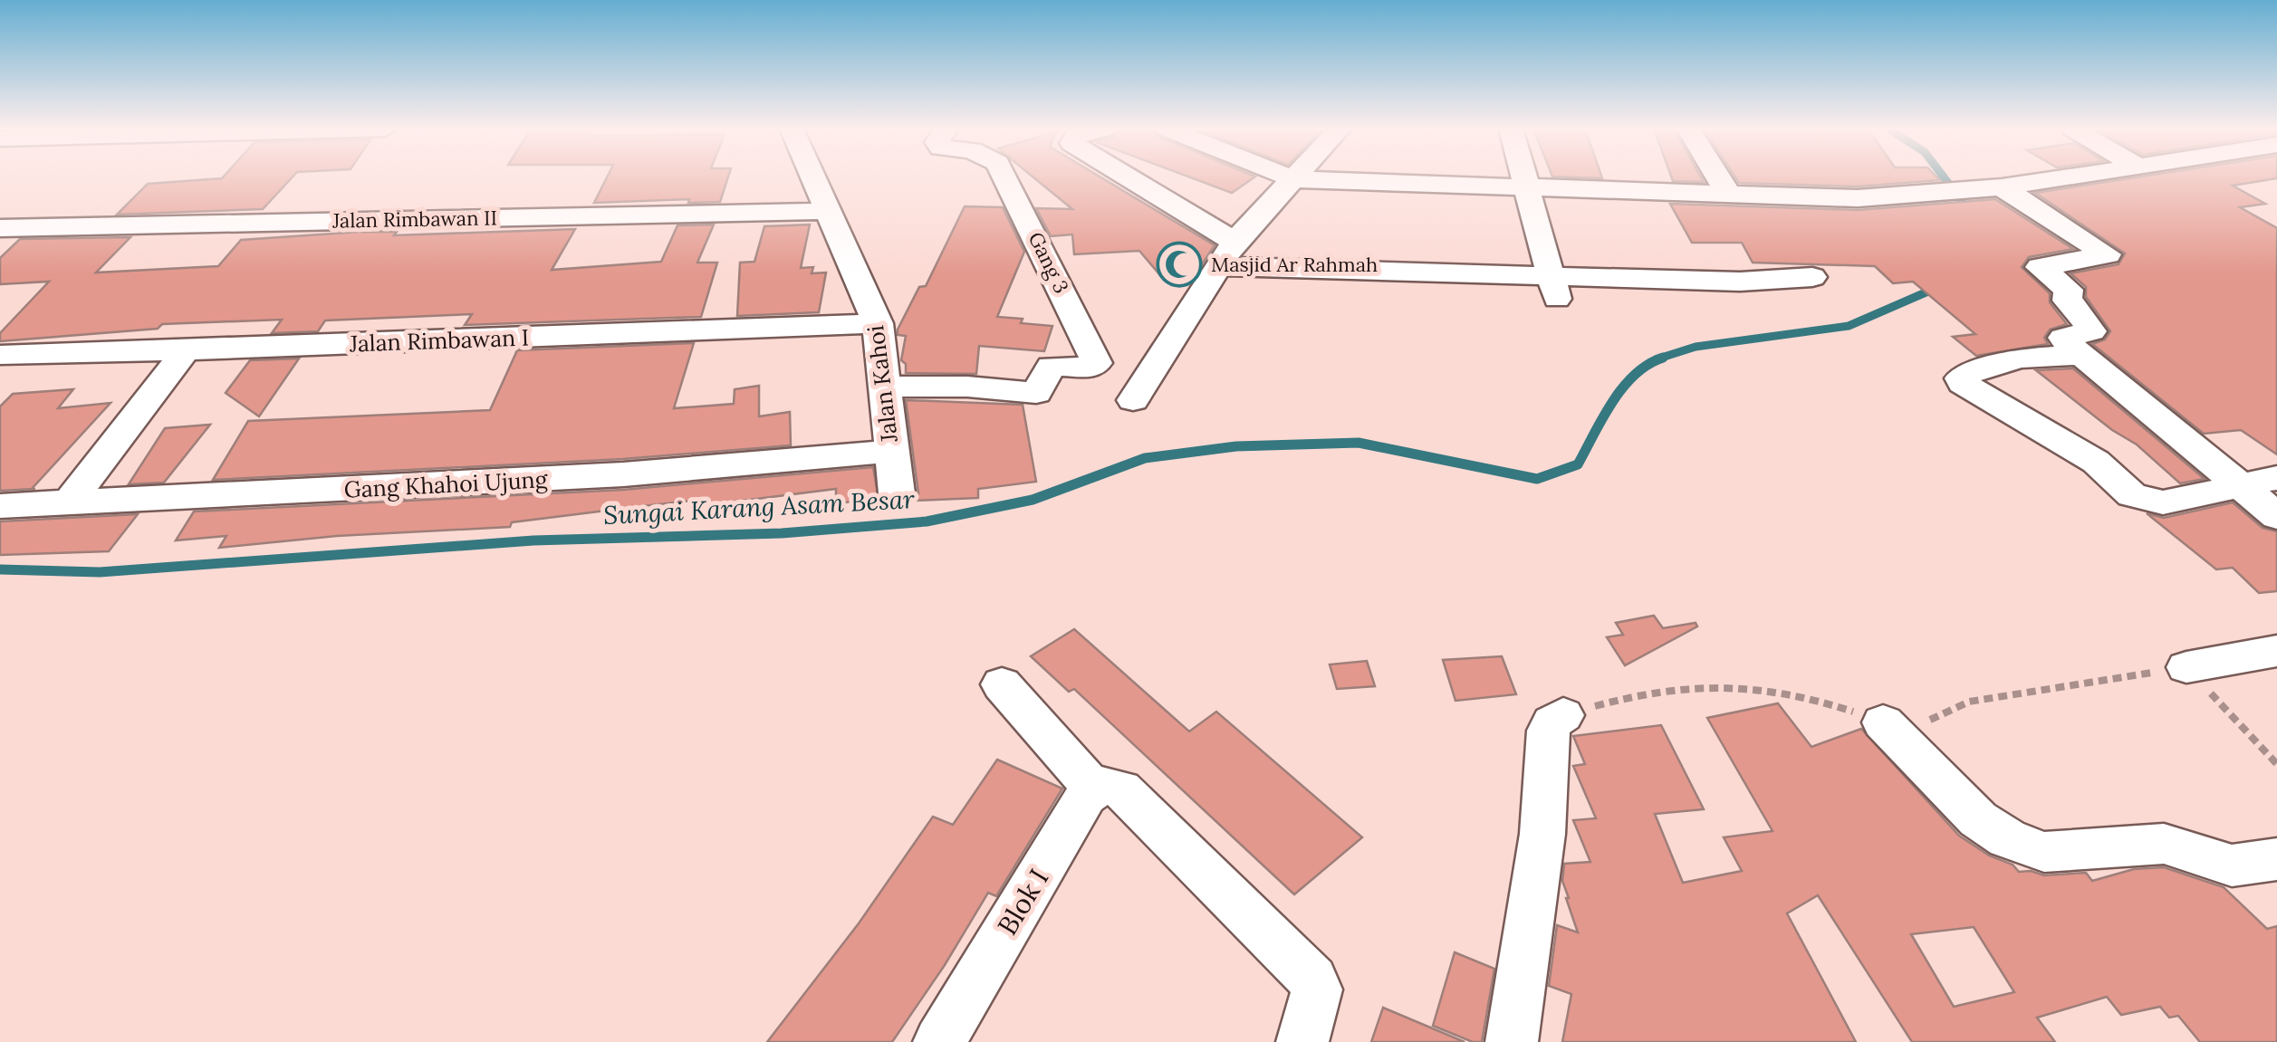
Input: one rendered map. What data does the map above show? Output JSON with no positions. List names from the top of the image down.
{
  "streets": {
    "street": [
      "Jalan Rimbawan II",
      "Gang 3",
      "Jalan Rimbawan I",
      "Jalan Kahoi",
      "Gang Khahoi Ujung",
      "Blok I"
    ]
  },
  "crossings": [
    ["Jalan Rimbawan II", "Jalan Kahoi"],
    ["Gang 3", "Jalan Kahoi"],
    ["Jalan Rimbawan I", "Jalan Kahoi"],
    ["Jalan Kahoi", "Gang Khahoi Ujung"]
  ],
  "water": ["Sungai Karang Asam Besar"],
  "places": {
    "mosque": ["Masjid Ar Rahmah"]
  }
}
